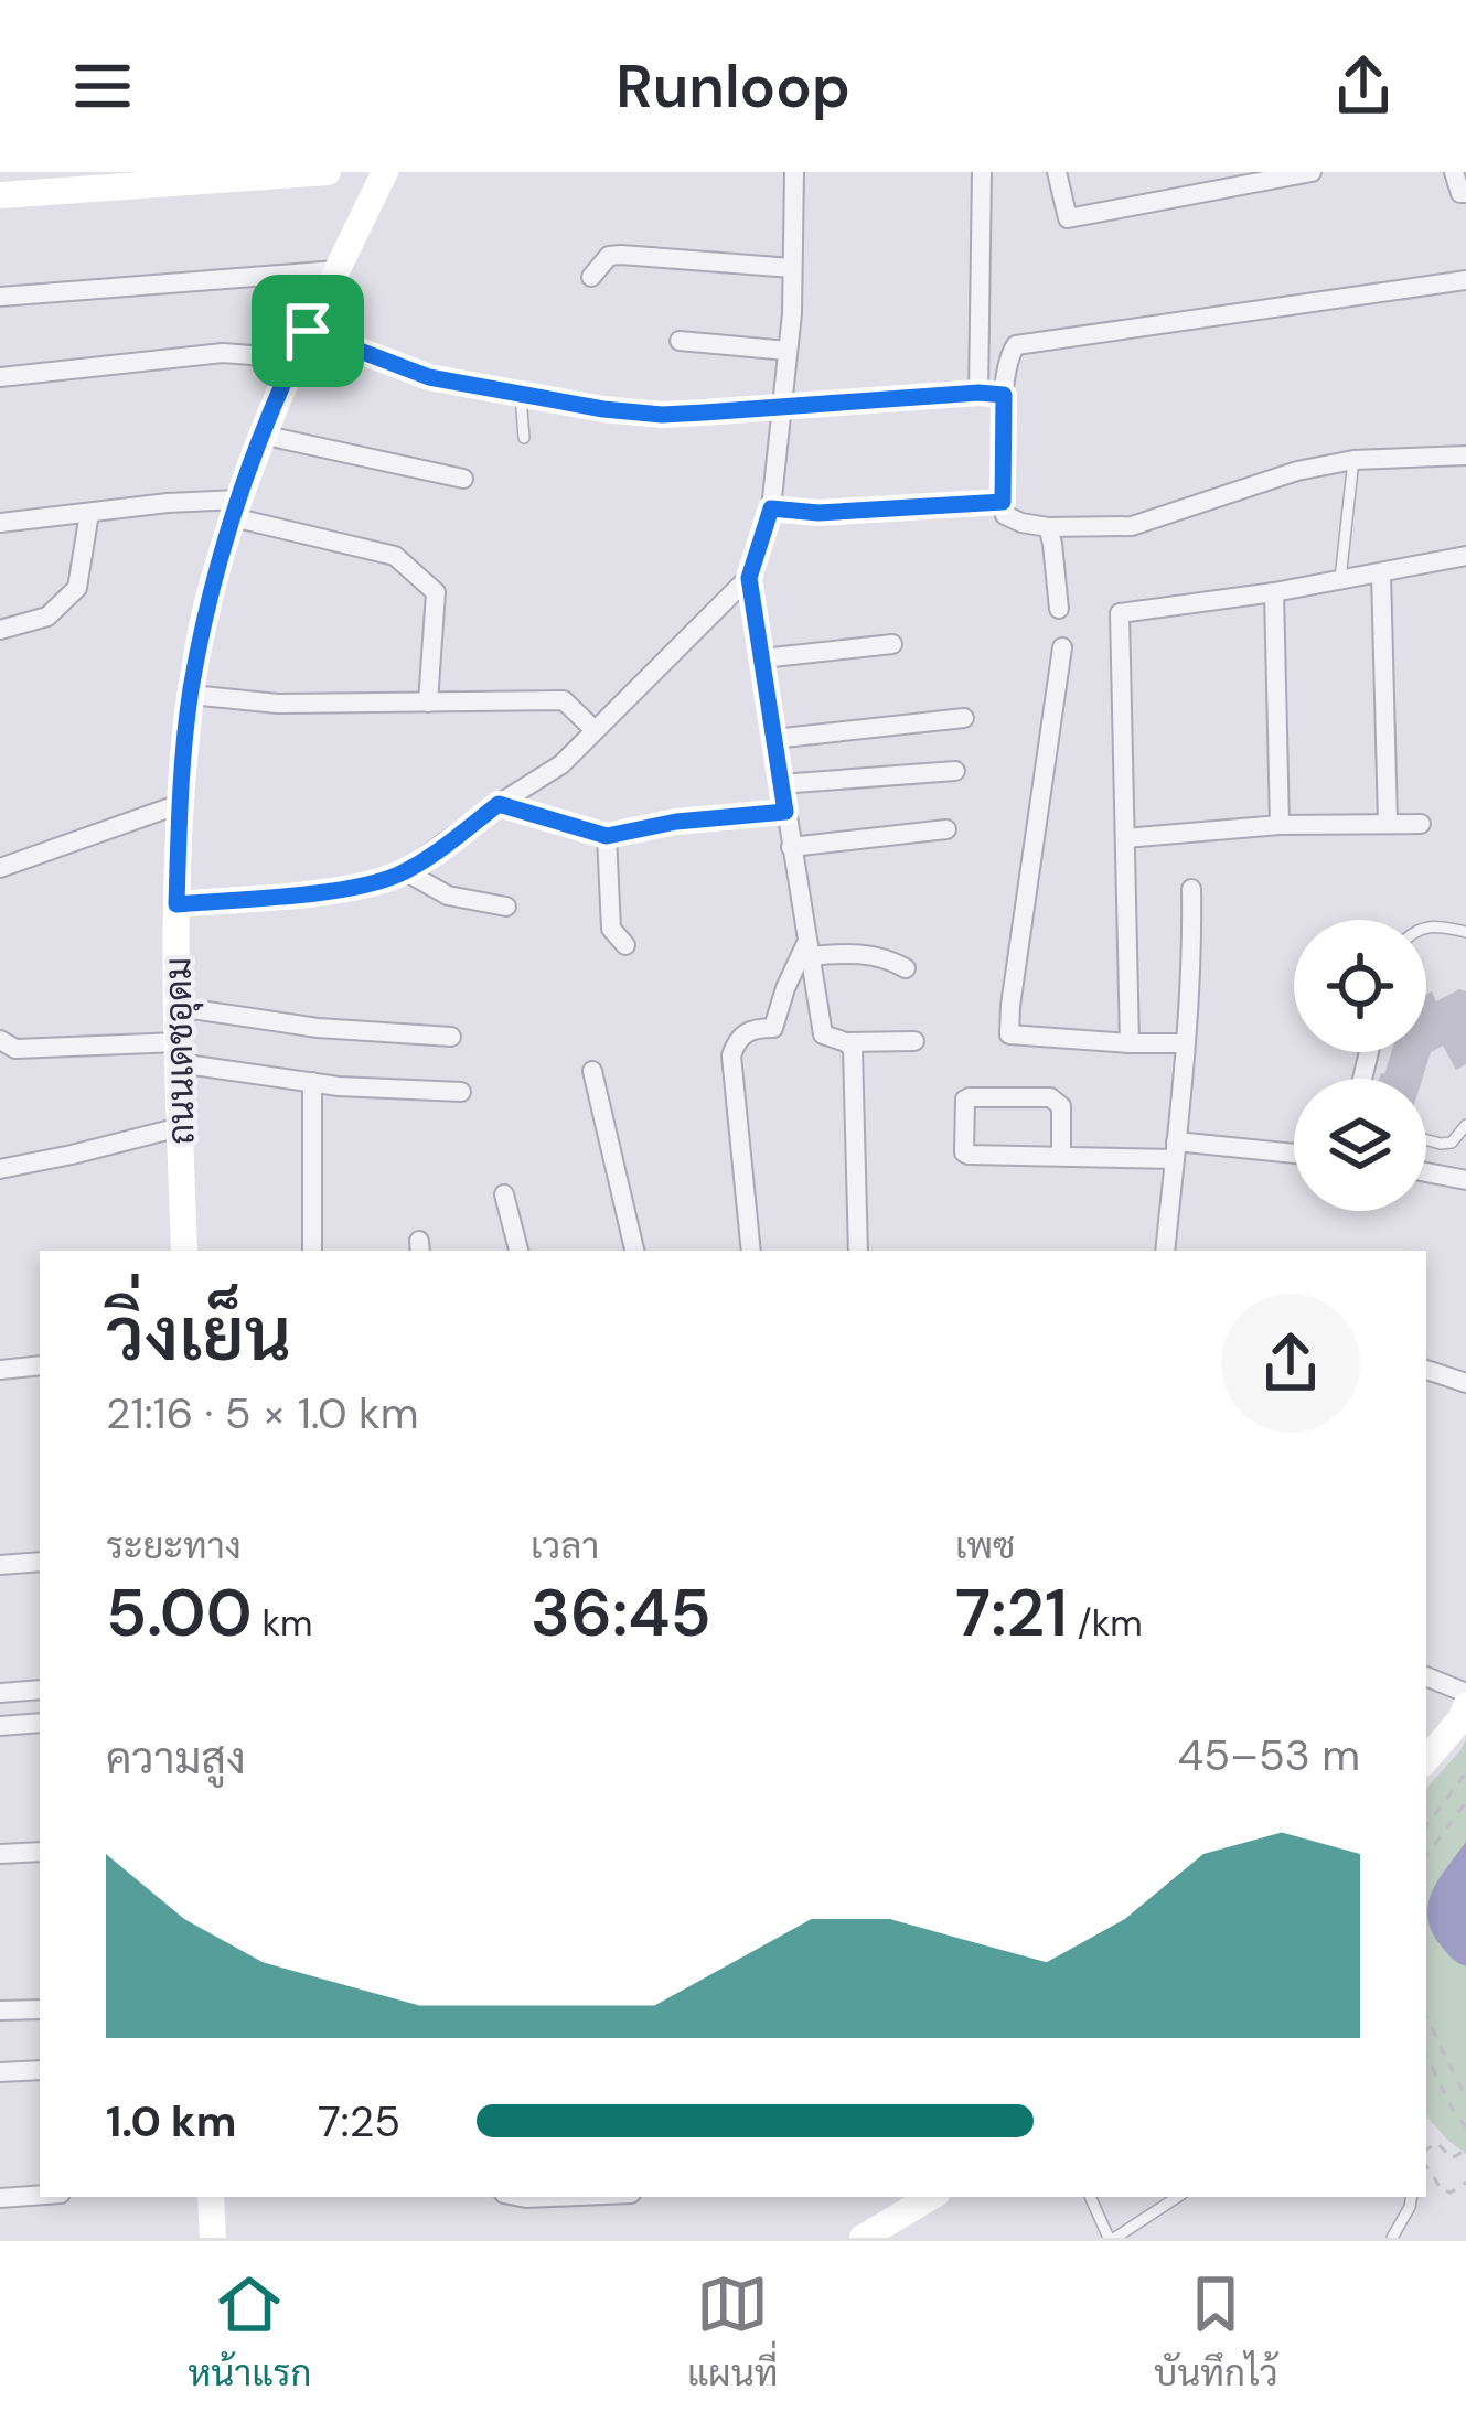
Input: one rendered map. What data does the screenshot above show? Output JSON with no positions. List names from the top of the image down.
{
  "streets": {
    "main road": ["ถนนเดชอุดม"]
  },
  "page": {
    "header": "Runloop",
    "heading": ["วิ่งเย็น", "21:16 · 5 × 1.0 km"],
    "stats": [
      ["ระยะทาง", "5.00 km"],
      ["เวลา", "36:45"],
      ["เพซ", "7:21 /km"]
    ],
    "chart": ["ความสูง", "45–53 m"],
    "list": [
      {
        "name": "1.0 km",
        "note": "7:25"
      }
    ],
    "tabs": ["หน้าแรก", "แผนที่", "บันทึกไว้"]
  }
}
